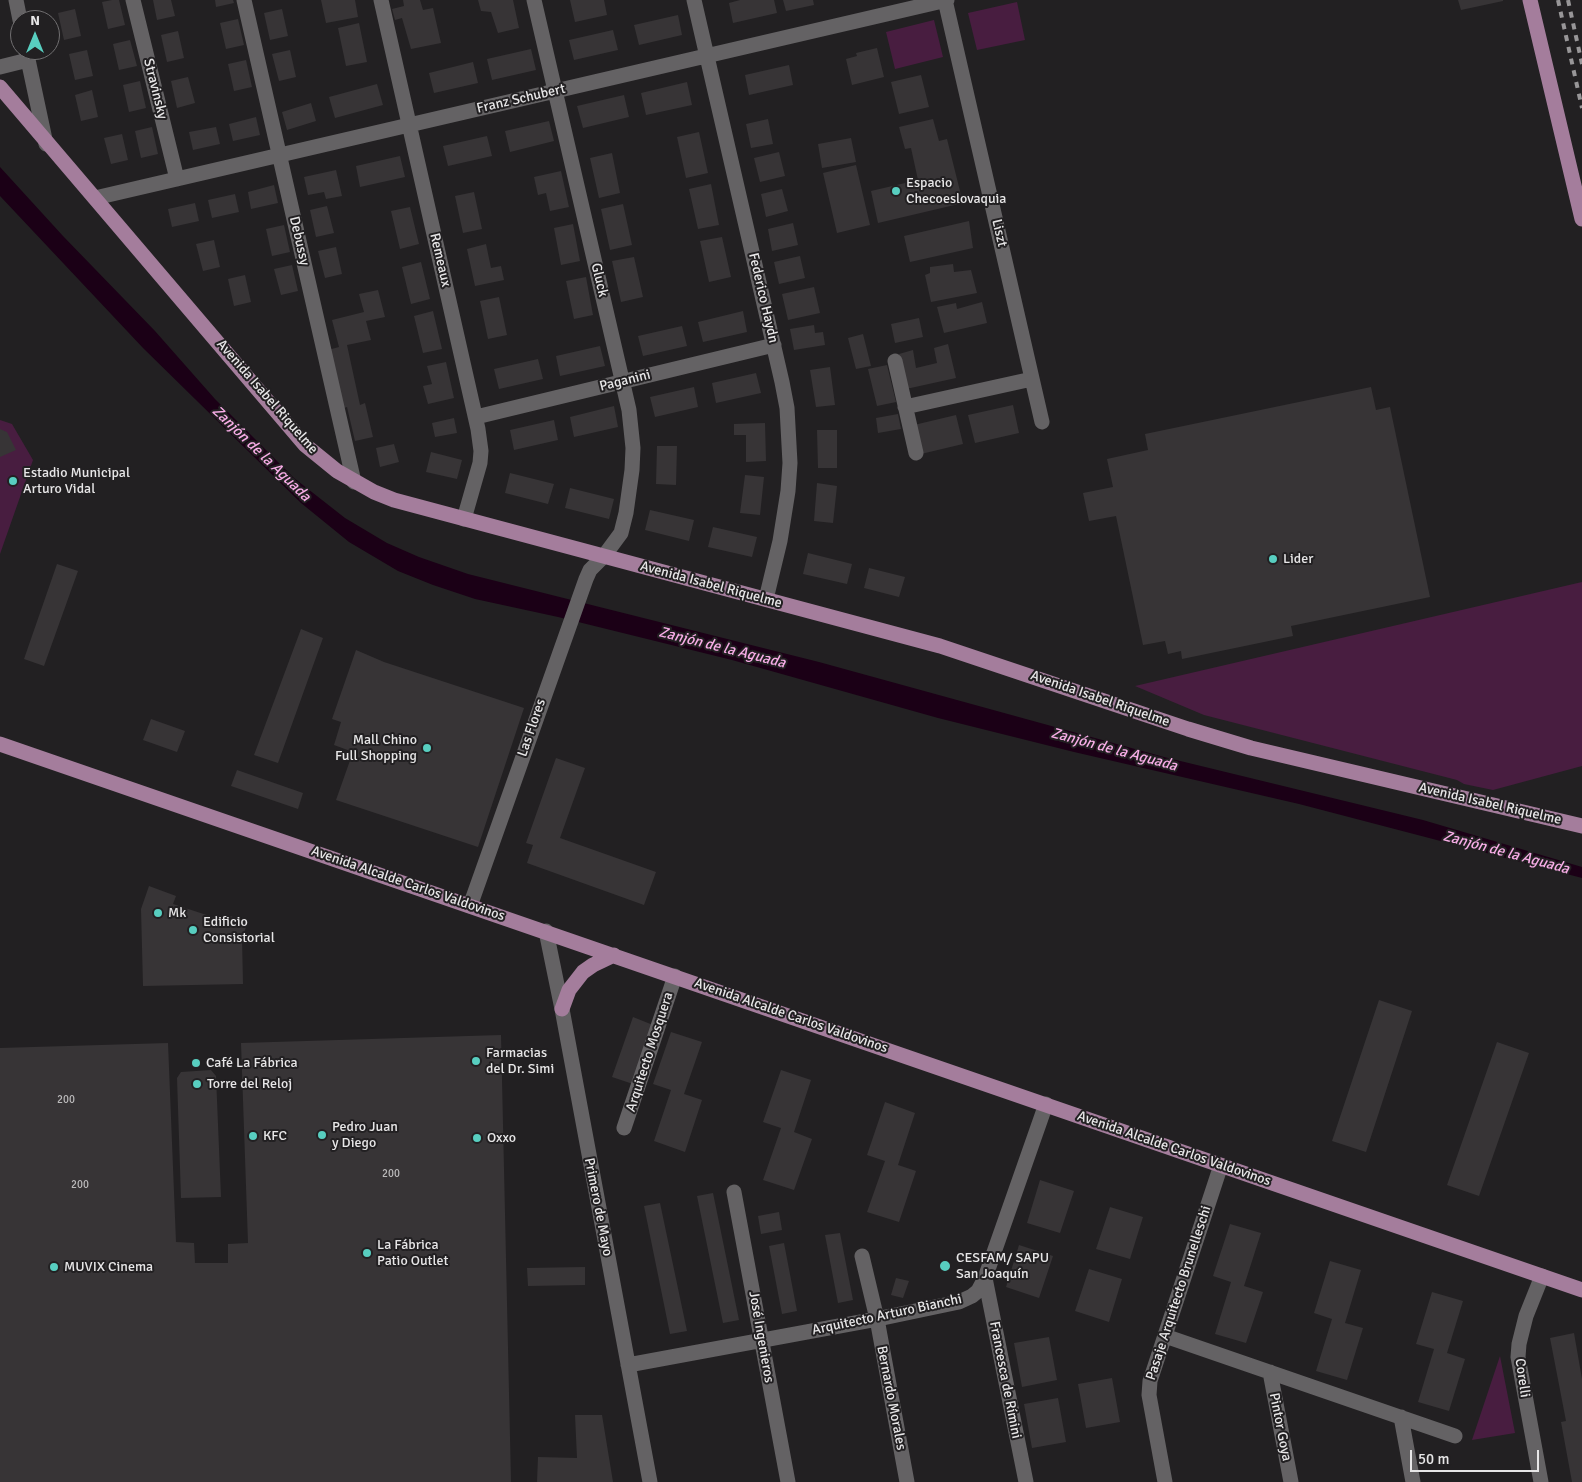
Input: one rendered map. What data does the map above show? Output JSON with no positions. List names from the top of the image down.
{
  "streets": {
    "main road": ["Avenida Isabel Riquelme", "Avenida Alcalde Carlos Valdovinos"],
    "street": [
      "Stravinsky",
      "Franz Schubert",
      "Liszt",
      "Debussy",
      "Remeaux",
      "Gluck",
      "Federico Haydn",
      "Paganini",
      "Las Flores",
      "Arquitecto Mosquera",
      "Primero de Mayo",
      "Pasaje Arquitecto Brunelleschi",
      "Arquitecto Arturo Bianchi",
      "José Ingenieros",
      "Corelli",
      "Francesca de Rímini",
      "Bernardo Morales",
      "Pintor Goya"
    ]
  },
  "crossings": [
    ["Stravinsky", "Franz Schubert"],
    ["Franz Schubert", "Liszt"],
    ["Franz Schubert", "Debussy"],
    ["Franz Schubert", "Remeaux"],
    ["Franz Schubert", "Gluck"],
    ["Franz Schubert", "Federico Haydn"],
    ["Franz Schubert", "Avenida Isabel Riquelme"],
    ["Debussy", "Avenida Isabel Riquelme"],
    ["Remeaux", "Paganini"],
    ["Remeaux", "Avenida Isabel Riquelme"],
    ["Gluck", "Paganini"],
    ["Gluck", "Avenida Isabel Riquelme"],
    ["Gluck", "Las Flores"],
    ["Federico Haydn", "Paganini"],
    ["Federico Haydn", "Avenida Isabel Riquelme"],
    ["Avenida Isabel Riquelme", "Las Flores"],
    ["Las Flores", "Avenida Alcalde Carlos Valdovinos"],
    ["Avenida Alcalde Carlos Valdovinos", "Arquitecto Mosquera"],
    ["Avenida Alcalde Carlos Valdovinos", "Primero de Mayo"],
    ["Avenida Alcalde Carlos Valdovinos", "Pasaje Arquitecto Brunelleschi"],
    ["Avenida Alcalde Carlos Valdovinos", "Arquitecto Arturo Bianchi"],
    ["Avenida Alcalde Carlos Valdovinos", "Corelli"],
    ["Primero de Mayo", "Arquitecto Arturo Bianchi"],
    ["Arquitecto Arturo Bianchi", "José Ingenieros"],
    ["Arquitecto Arturo Bianchi", "Francesca de Rímini"],
    ["Arquitecto Arturo Bianchi", "Bernardo Morales"]
  ],
  "water": ["Zanjón de la Aguada"],
  "places": [
    "Espacio Checoeslovaquia",
    "Estadio Municipal Arturo Vidal",
    "Lider",
    "Mall Chino Full Shopping",
    "Mk",
    "Edificio Consistorial",
    "Farmacias del Dr. Simi",
    "Café La Fábrica",
    "Torre del Reloj",
    "Pedro Juan y Diego",
    "KFC",
    "Oxxo",
    "La Fábrica Patio Outlet",
    "CESFAM/ SAPU San Joaquín",
    "MUVIX Cinema"
  ],
  "house_numbers": ["200", "200", "200"],
  "scale_bar": "50 m",
  "north": "top"
}
